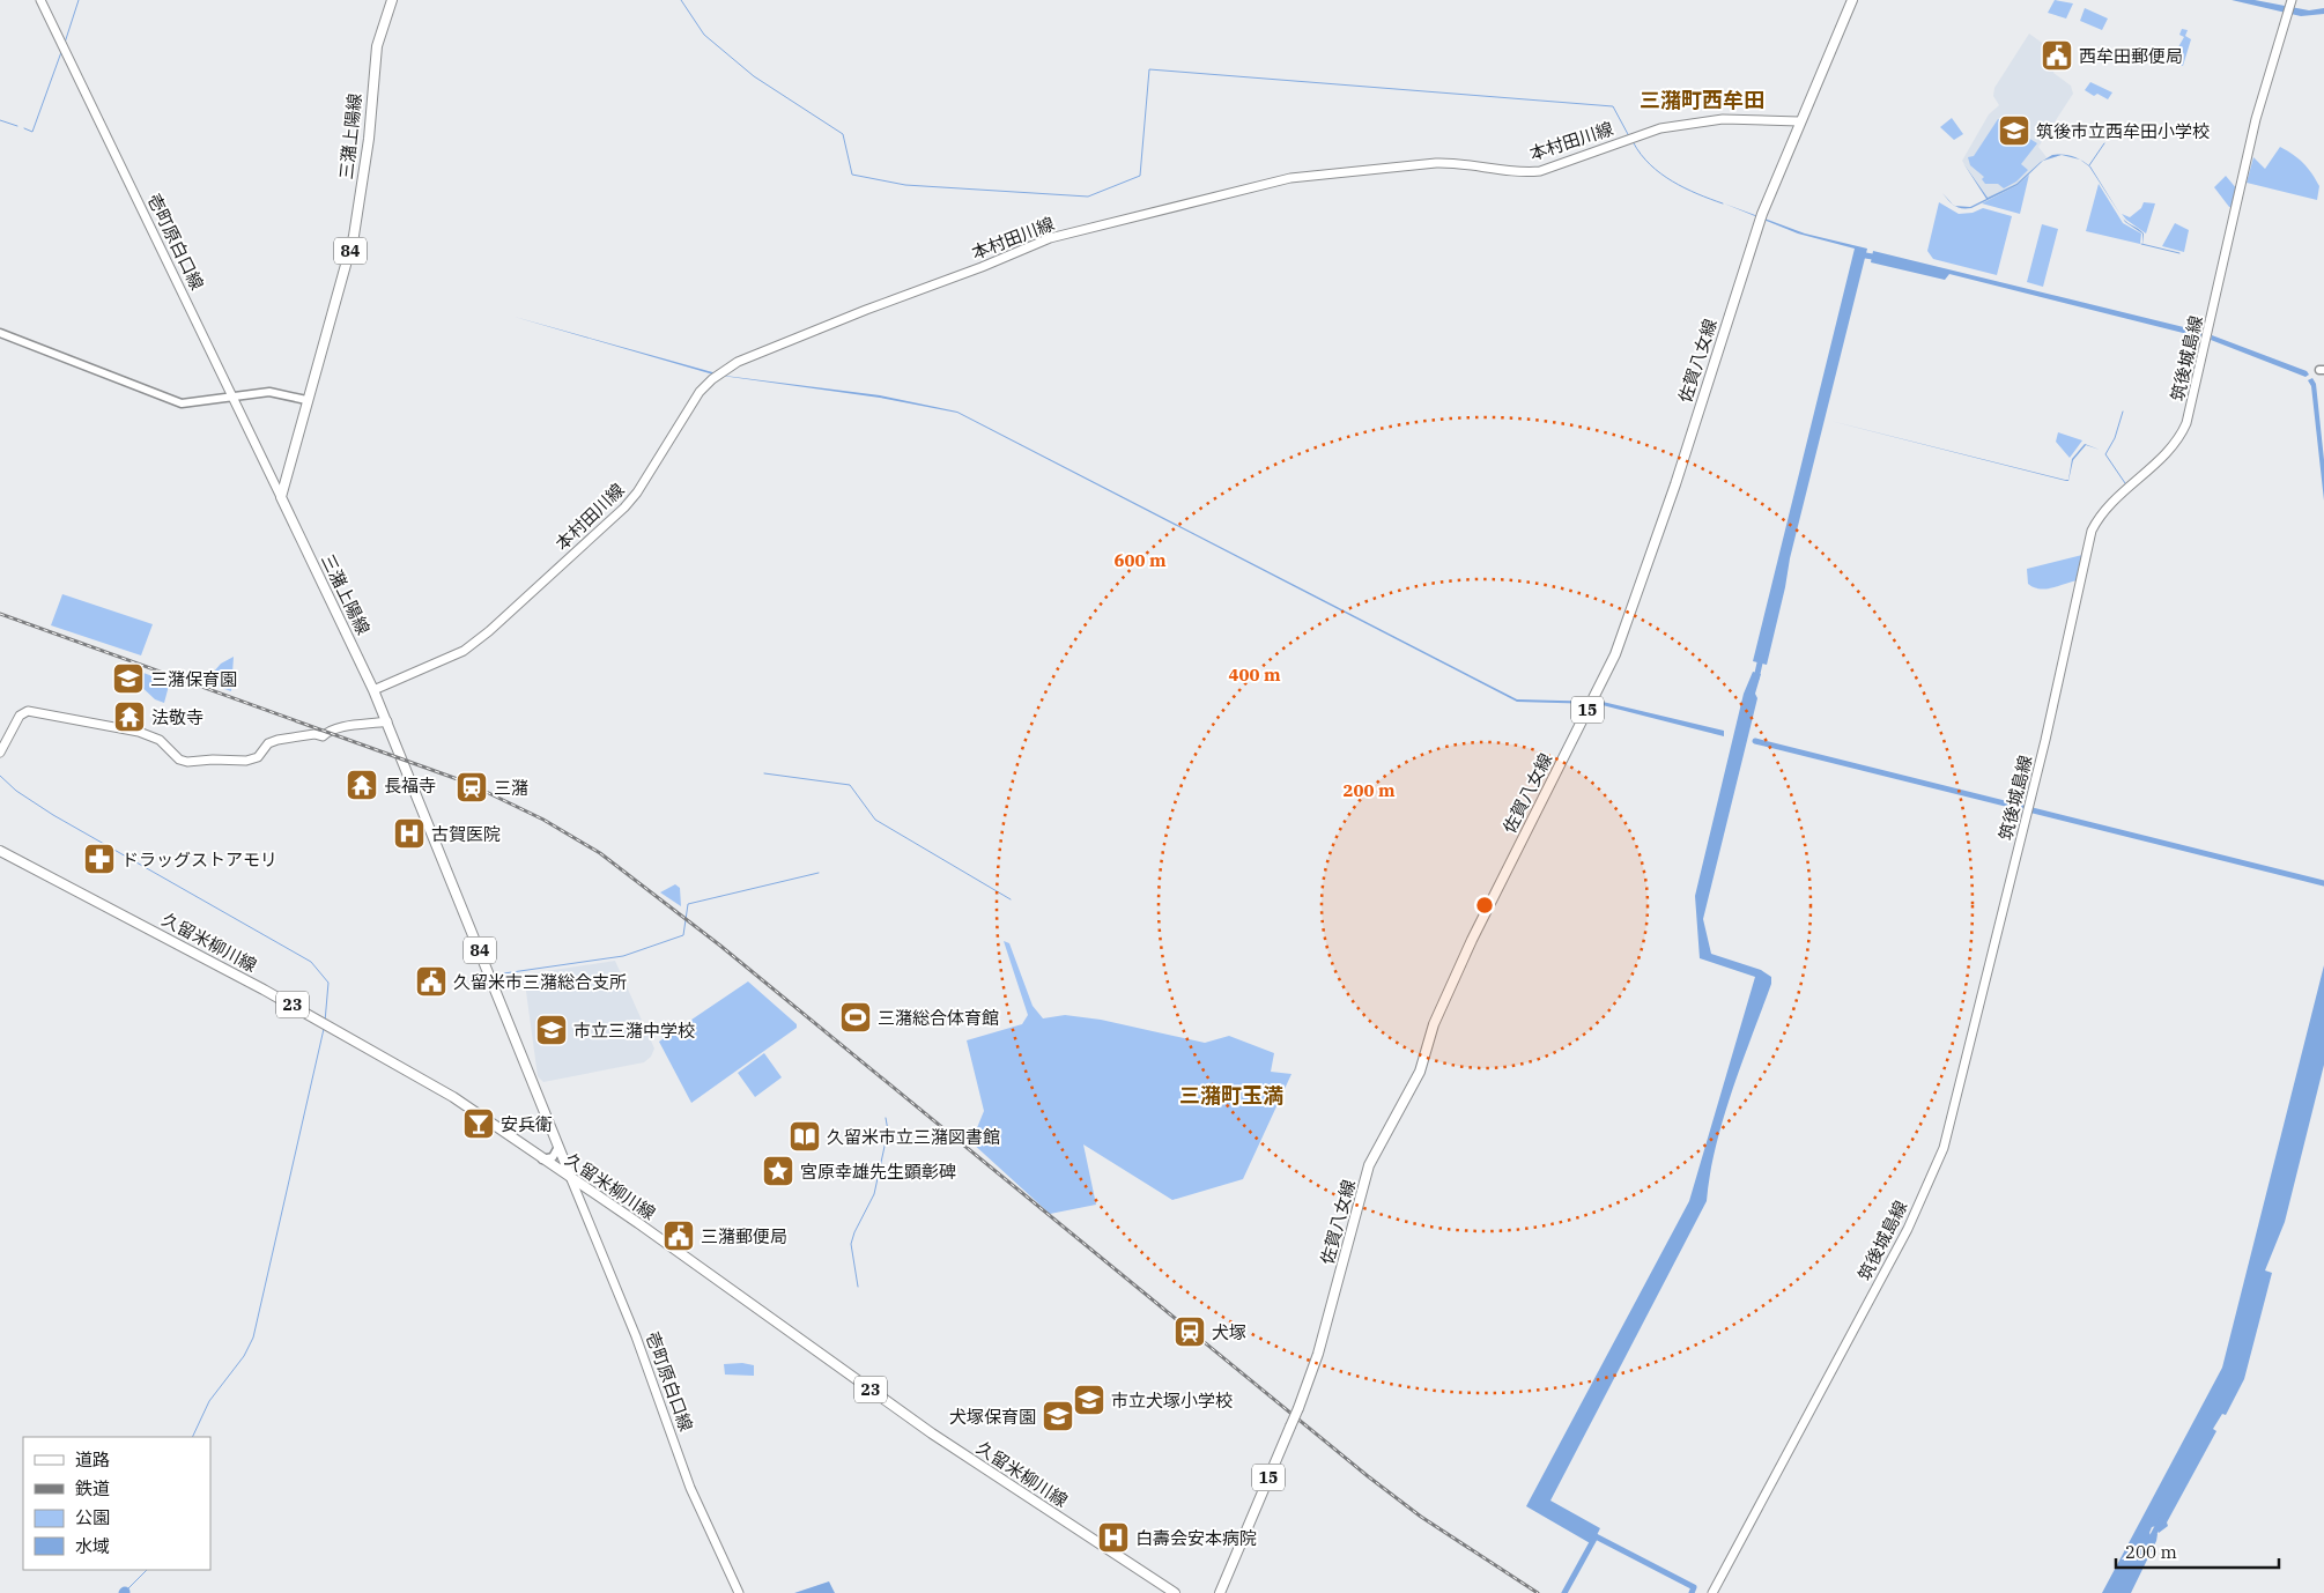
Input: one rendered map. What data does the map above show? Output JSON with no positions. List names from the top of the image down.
{
  "streets": {
    "main road": [
      "三潴上陽線",
      "本村田川線",
      "壱町原白口線",
      "84",
      "筑後城島線",
      "佐賀八女線",
      "15",
      "久留米柳川線",
      "23"
    ]
  },
  "crossings": [
    ["三潴上陽線", "本村田川線"],
    ["三潴上陽線", "壱町原白口線"],
    ["三潴上陽線", "久留米柳川線"],
    ["本村田川線", "佐賀八女線"],
    ["壱町原白口線", "久留米柳川線"]
  ],
  "districts": ["三潴町西牟田", "三潴町玉満"],
  "places": {
    "public building": ["西牟田郵便局", "久留米市三潴総合支所", "三潴郵便局"],
    "school or university": [
      "筑後市立西牟田小学校",
      "三潴保育園",
      "市立三潴中学校",
      "市立犬塚小学校",
      "犬塚保育園"
    ],
    "temple": ["法敬寺", "長福寺"],
    "station": ["三潴", "犬塚"],
    "hospital": ["古賀医院", "白壽会安本病院"],
    "pharmacy": ["ドラッグストアモリ"],
    "sports": ["三潴総合体育館"],
    "bar": ["安兵衛"],
    "library": ["久留米市立三潴図書館"],
    "place": ["宮原幸雄先生顕彰碑"]
  },
  "legend": [
    "道路",
    "鉄道",
    "公園",
    "水域"
  ],
  "scale_bar": "200 m",
  "rings": ["600 m", "400 m", "200 m"]
}
